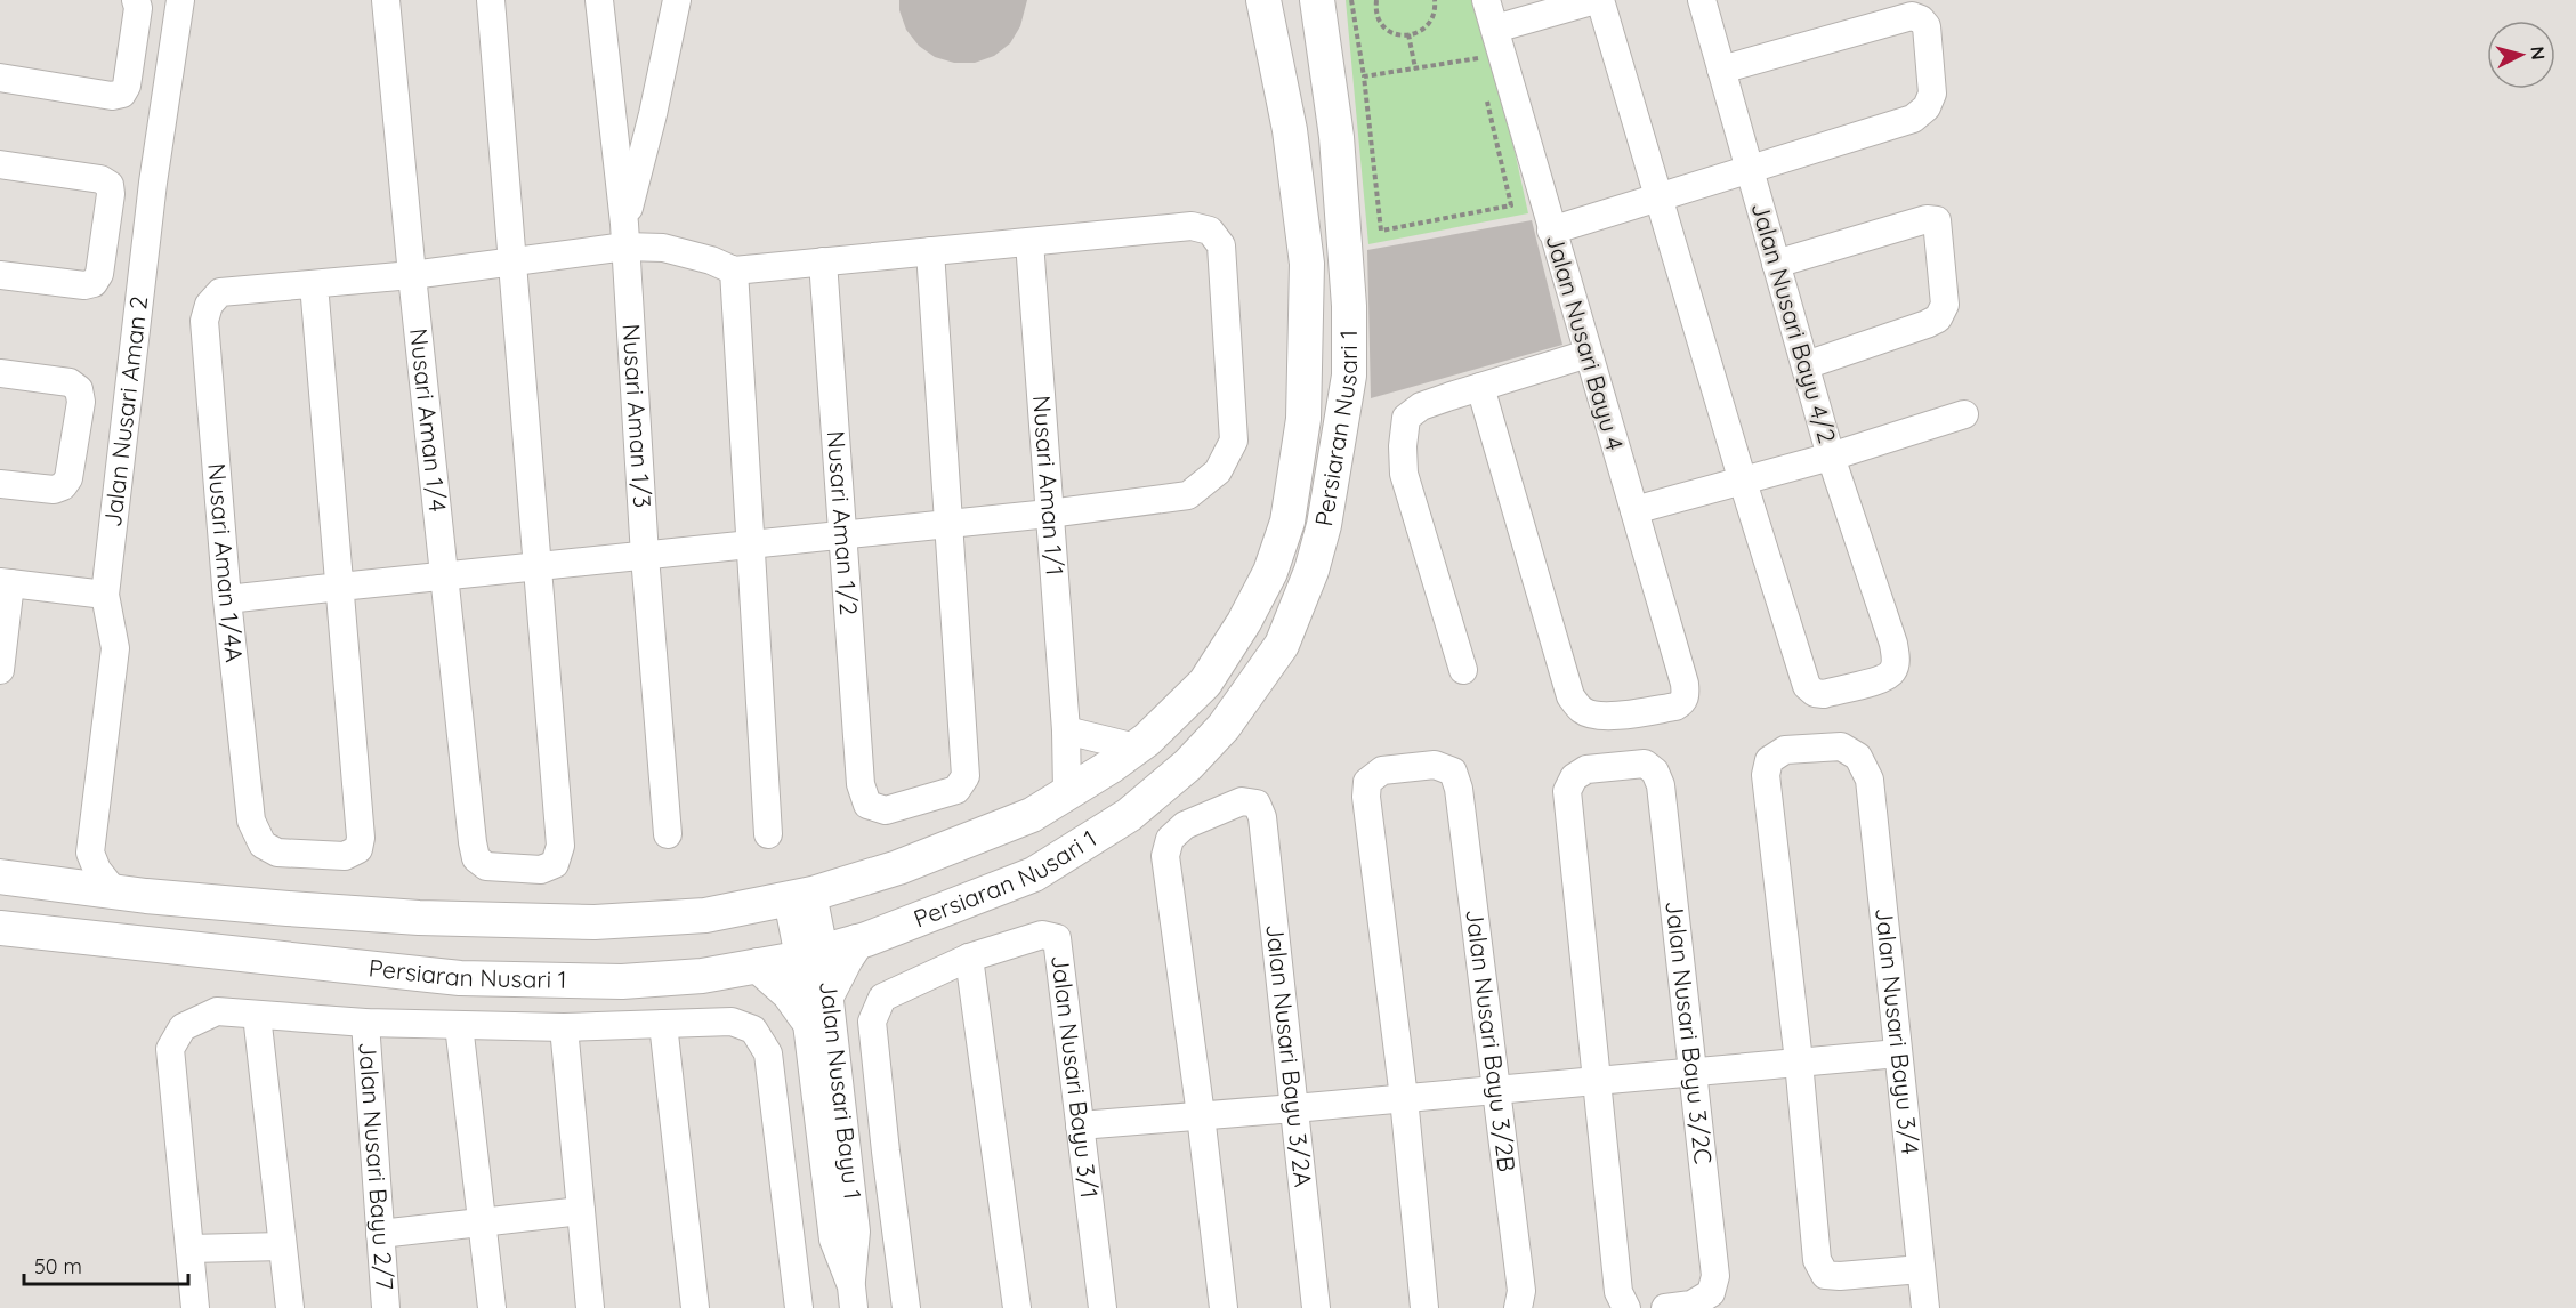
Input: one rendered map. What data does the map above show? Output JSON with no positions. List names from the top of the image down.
{
  "streets": {
    "main road": ["Persiaran Nusari 1"],
    "street": [
      "Jalan Nusari Bayu 4/2",
      "Jalan Nusari Bayu 4",
      "Jalan Nusari Aman 2",
      "Nusari Aman 1/3",
      "Nusari Aman 1/4",
      "Nusari Aman 1/1",
      "Nusari Aman 1/2",
      "Nusari Aman 1/4A",
      "Jalan Nusari Bayu 3/4",
      "Jalan Nusari Bayu 3/2C",
      "Jalan Nusari Bayu 3/2B",
      "Jalan Nusari Bayu 3/2A",
      "Jalan Nusari Bayu 3/1",
      "Jalan Nusari Bayu 1",
      "Jalan Nusari Bayu 2/7"
    ]
  },
  "crossings": [
    ["Jalan Nusari Aman 2", "Persiaran Nusari 1"],
    ["Persiaran Nusari 1", "Nusari Aman 1/1"],
    ["Persiaran Nusari 1", "Jalan Nusari Bayu 1"]
  ],
  "scale_bar": "50 m",
  "north": "right"
}
